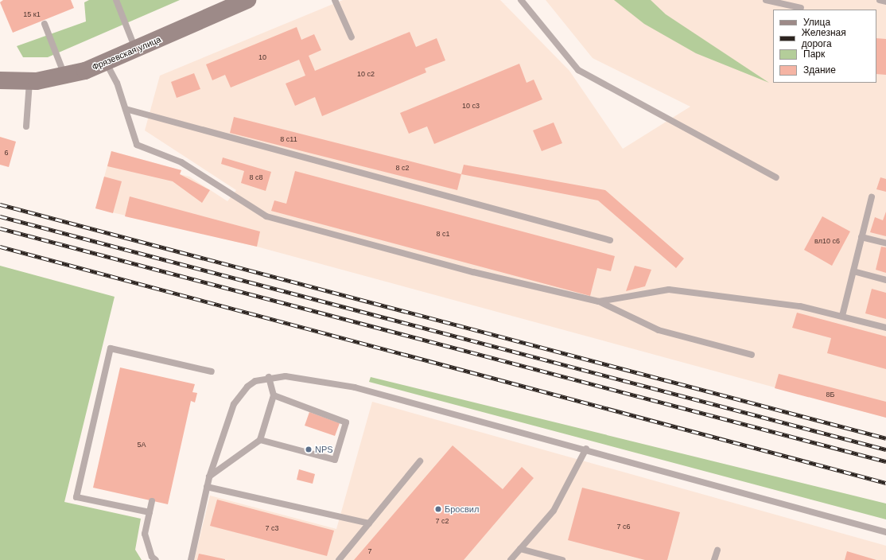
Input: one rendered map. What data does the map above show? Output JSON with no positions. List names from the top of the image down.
{
  "streets": {
    "main road": ["Фрязевская улица"]
  },
  "places": ["NPS", "Бросвил"],
  "house_numbers": [
    "15 к1",
    "10",
    "10 с2",
    "10 с3",
    "8 с11",
    "6",
    "8 c2",
    "8 c8",
    "8 c1",
    "вл10 с6",
    "8Б",
    "5А",
    "7 с2",
    "7 с6",
    "7 с3",
    "7"
  ],
  "legend": [
    "Улица",
    "Железная дорога",
    "Парк",
    "Здание"
  ]
}
